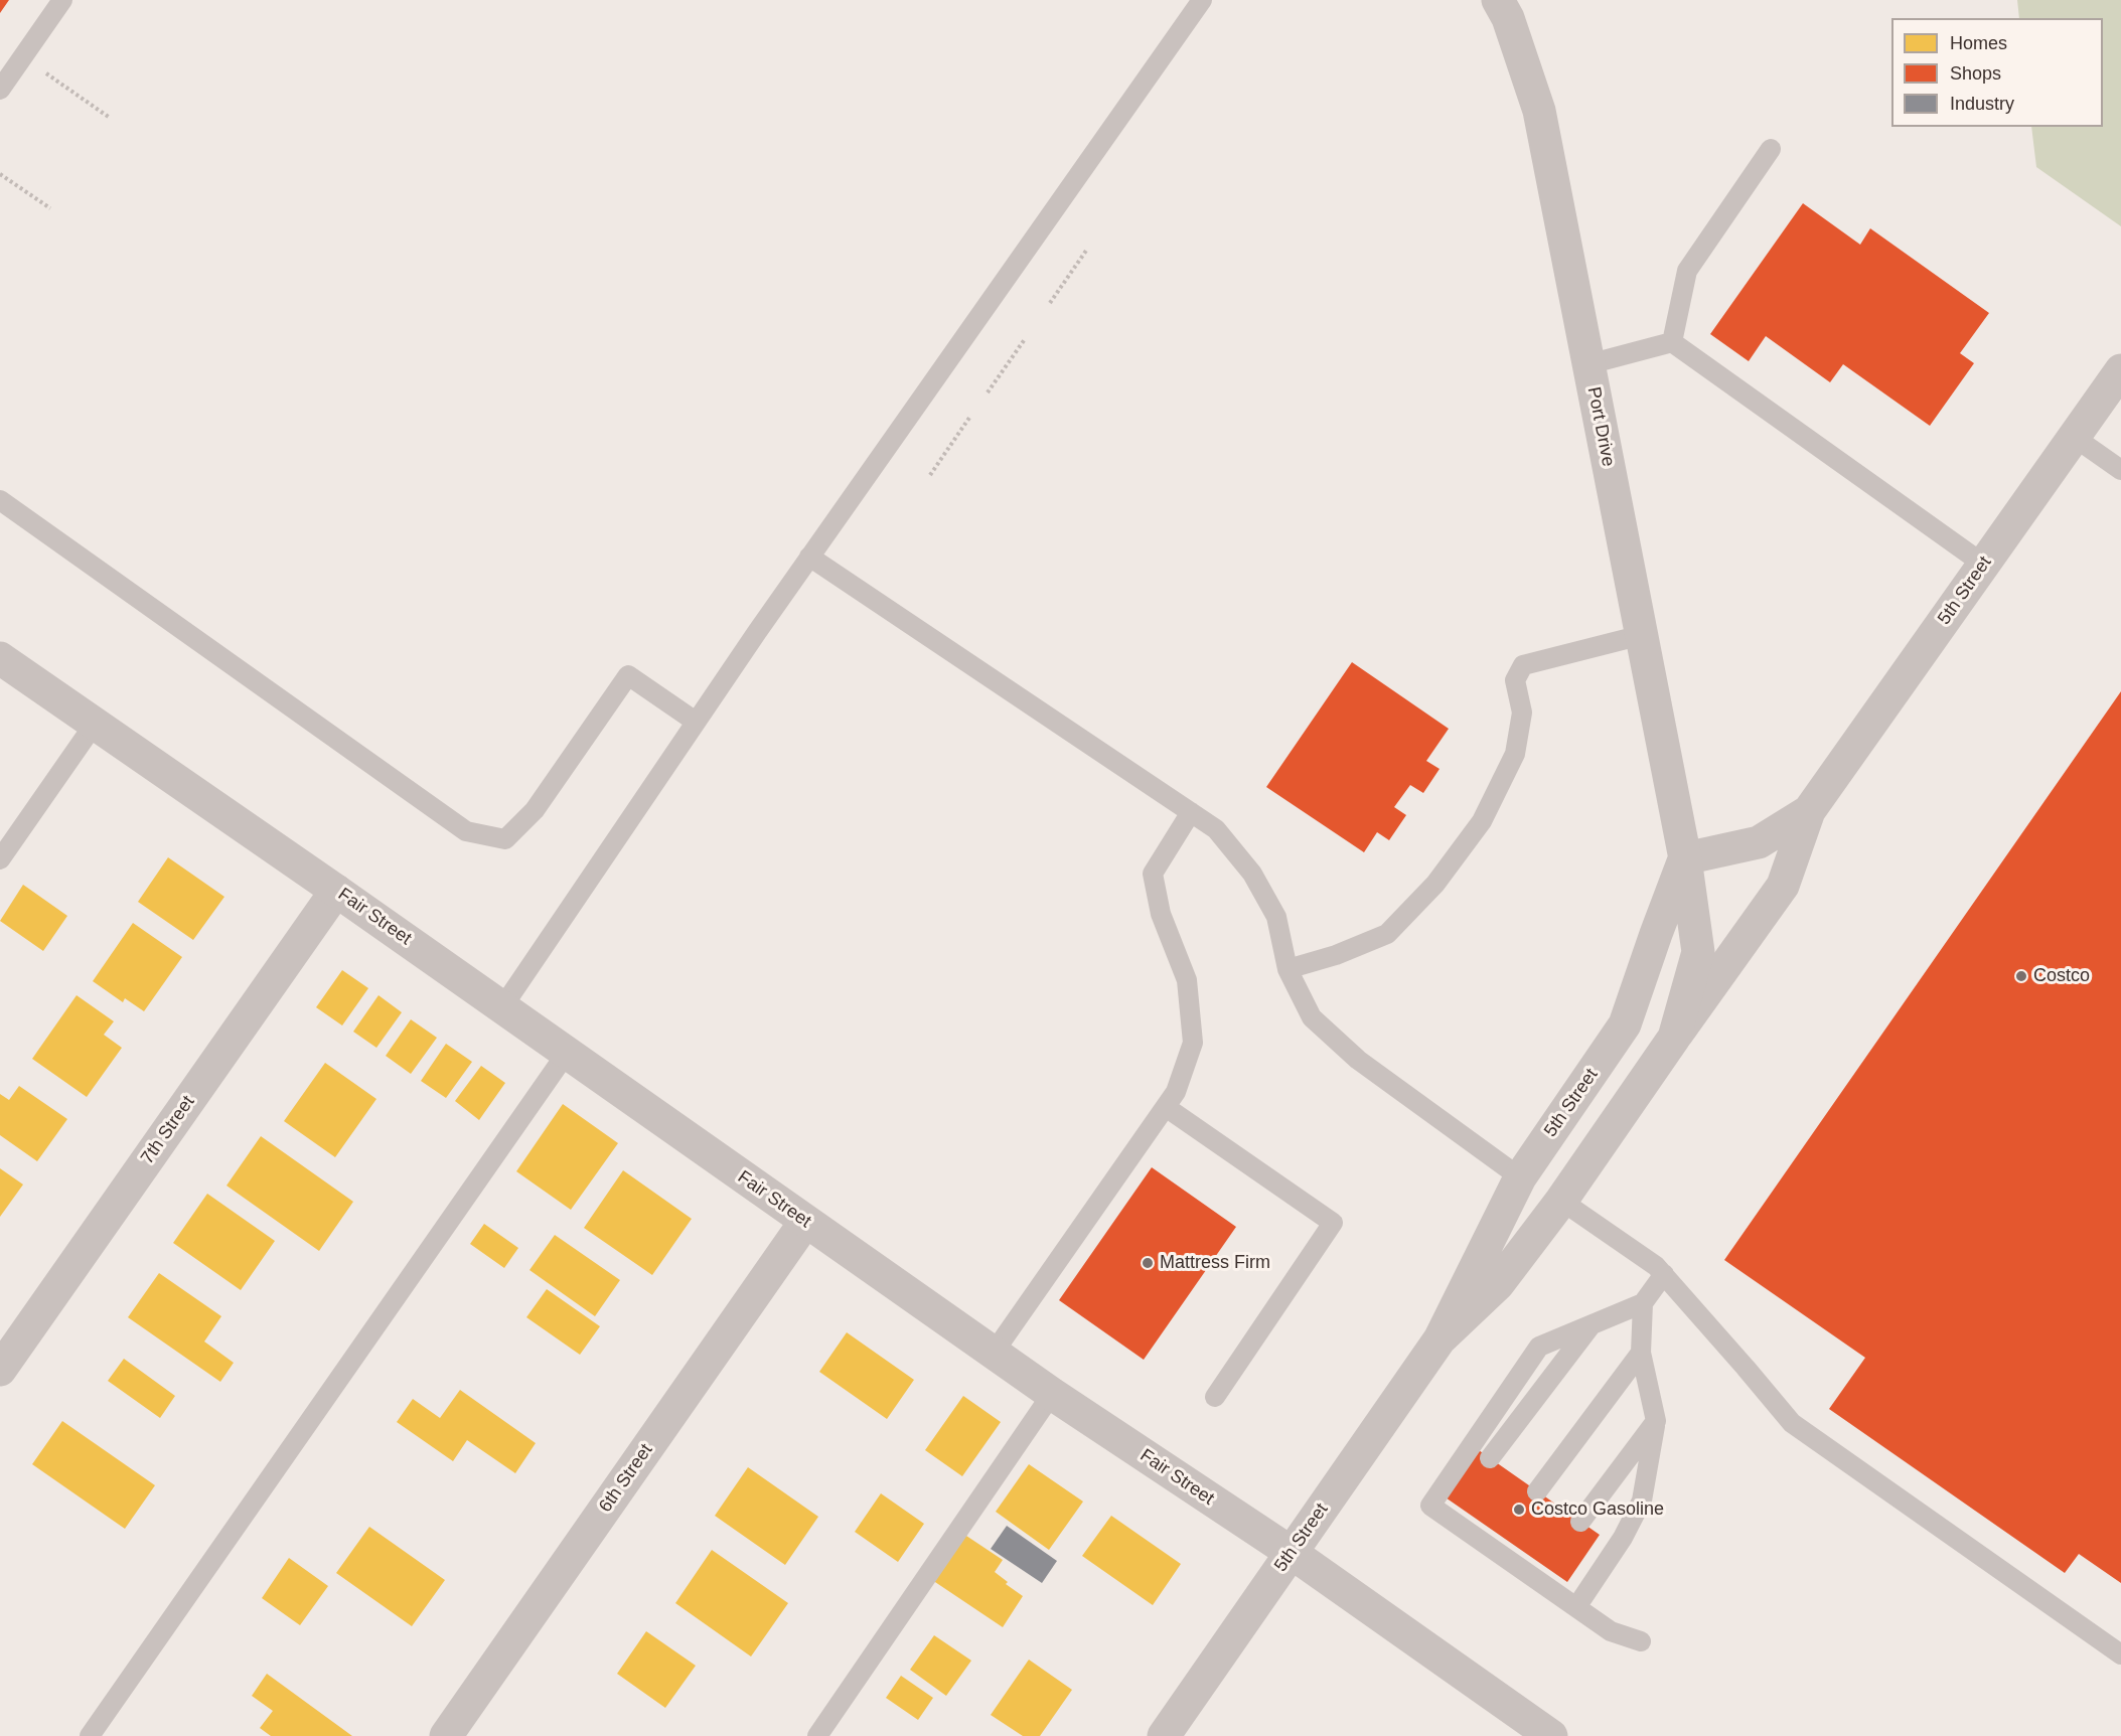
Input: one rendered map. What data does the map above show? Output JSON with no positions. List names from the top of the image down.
{
  "streets": {
    "street": [
      "Port Drive",
      "5th Street",
      "Fair Street",
      "7th Street",
      "6th Street"
    ]
  },
  "crossings": [
    ["Port Drive", "5th Street"],
    ["5th Street", "Fair Street"],
    ["Fair Street", "7th Street"],
    ["Fair Street", "6th Street"]
  ],
  "places": ["Costco", "Mattress Firm", "Costco Gasoline"],
  "legend": ["Homes", "Shops", "Industry"]
}
